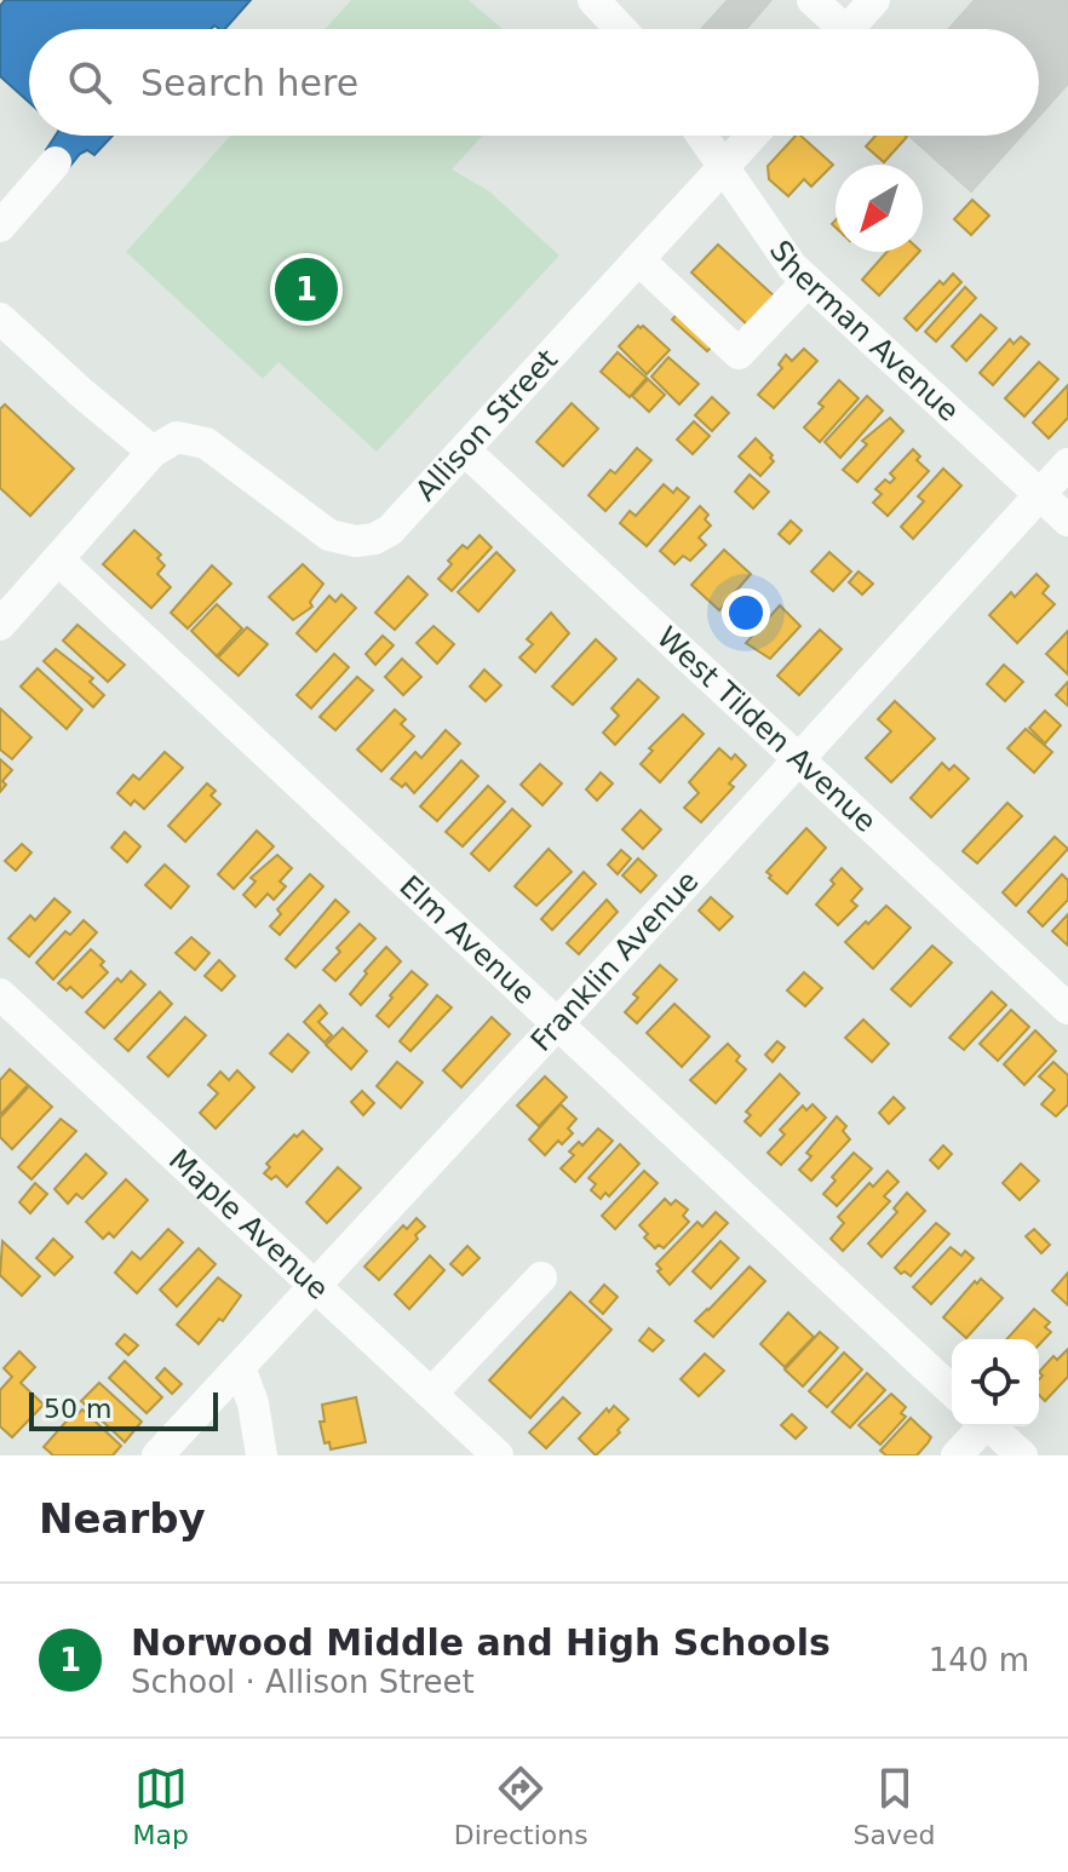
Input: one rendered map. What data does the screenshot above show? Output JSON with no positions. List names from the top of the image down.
{
  "streets": {
    "street": [
      "Sherman Avenue",
      "Allison Street",
      "West Tilden Avenue",
      "Elm Avenue",
      "Franklin Avenue",
      "Maple Avenue"
    ]
  },
  "crossings": [
    ["Sherman Avenue", "Allison Street"],
    ["Sherman Avenue", "Franklin Avenue"],
    ["Allison Street", "West Tilden Avenue"],
    ["West Tilden Avenue", "Franklin Avenue"],
    ["Elm Avenue", "Franklin Avenue"],
    ["Franklin Avenue", "Maple Avenue"]
  ],
  "scale_bar": "50 m",
  "north": "bottom left",
  "page": {
    "search": "Search here",
    "pins": "1",
    "scale": "50 m",
    "heading": "Nearby",
    "list": [
      {
        "mark": "1",
        "name": "Norwood Middle and High Schools",
        "note": "School · Allison Street",
        "value": "140 m"
      }
    ],
    "nav": ["Map", "Directions", "Saved"]
  }
}
